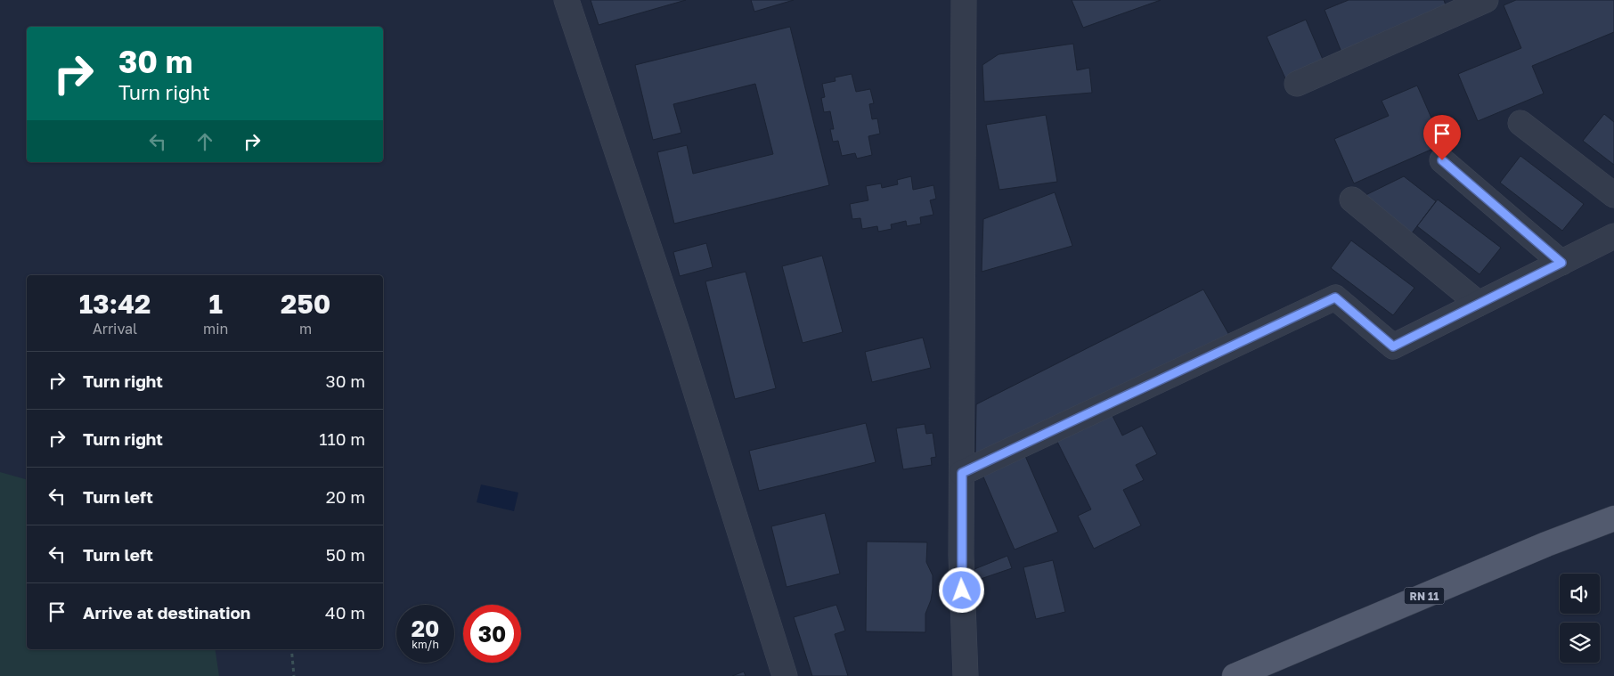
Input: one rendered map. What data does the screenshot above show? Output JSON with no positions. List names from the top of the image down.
{
  "streets": {
    "main road": ["RN 11"]
  },
  "page": {
    "turn": ["30 m", "Turn right"],
    "eta": [
      "13:42",
      "Arrival",
      "1",
      "min",
      "250",
      "m"
    ],
    "list": [
      {
        "name": "Turn right",
        "value": "30 m"
      },
      {
        "name": "Turn right",
        "value": "110 m"
      },
      {
        "name": "Turn left",
        "value": "20 m"
      },
      {
        "name": "Turn left",
        "value": "50 m"
      },
      {
        "name": "Arrive at destination",
        "value": "40 m"
      }
    ],
    "speed": "20 km/h",
    "limit": "30"
  }
}
